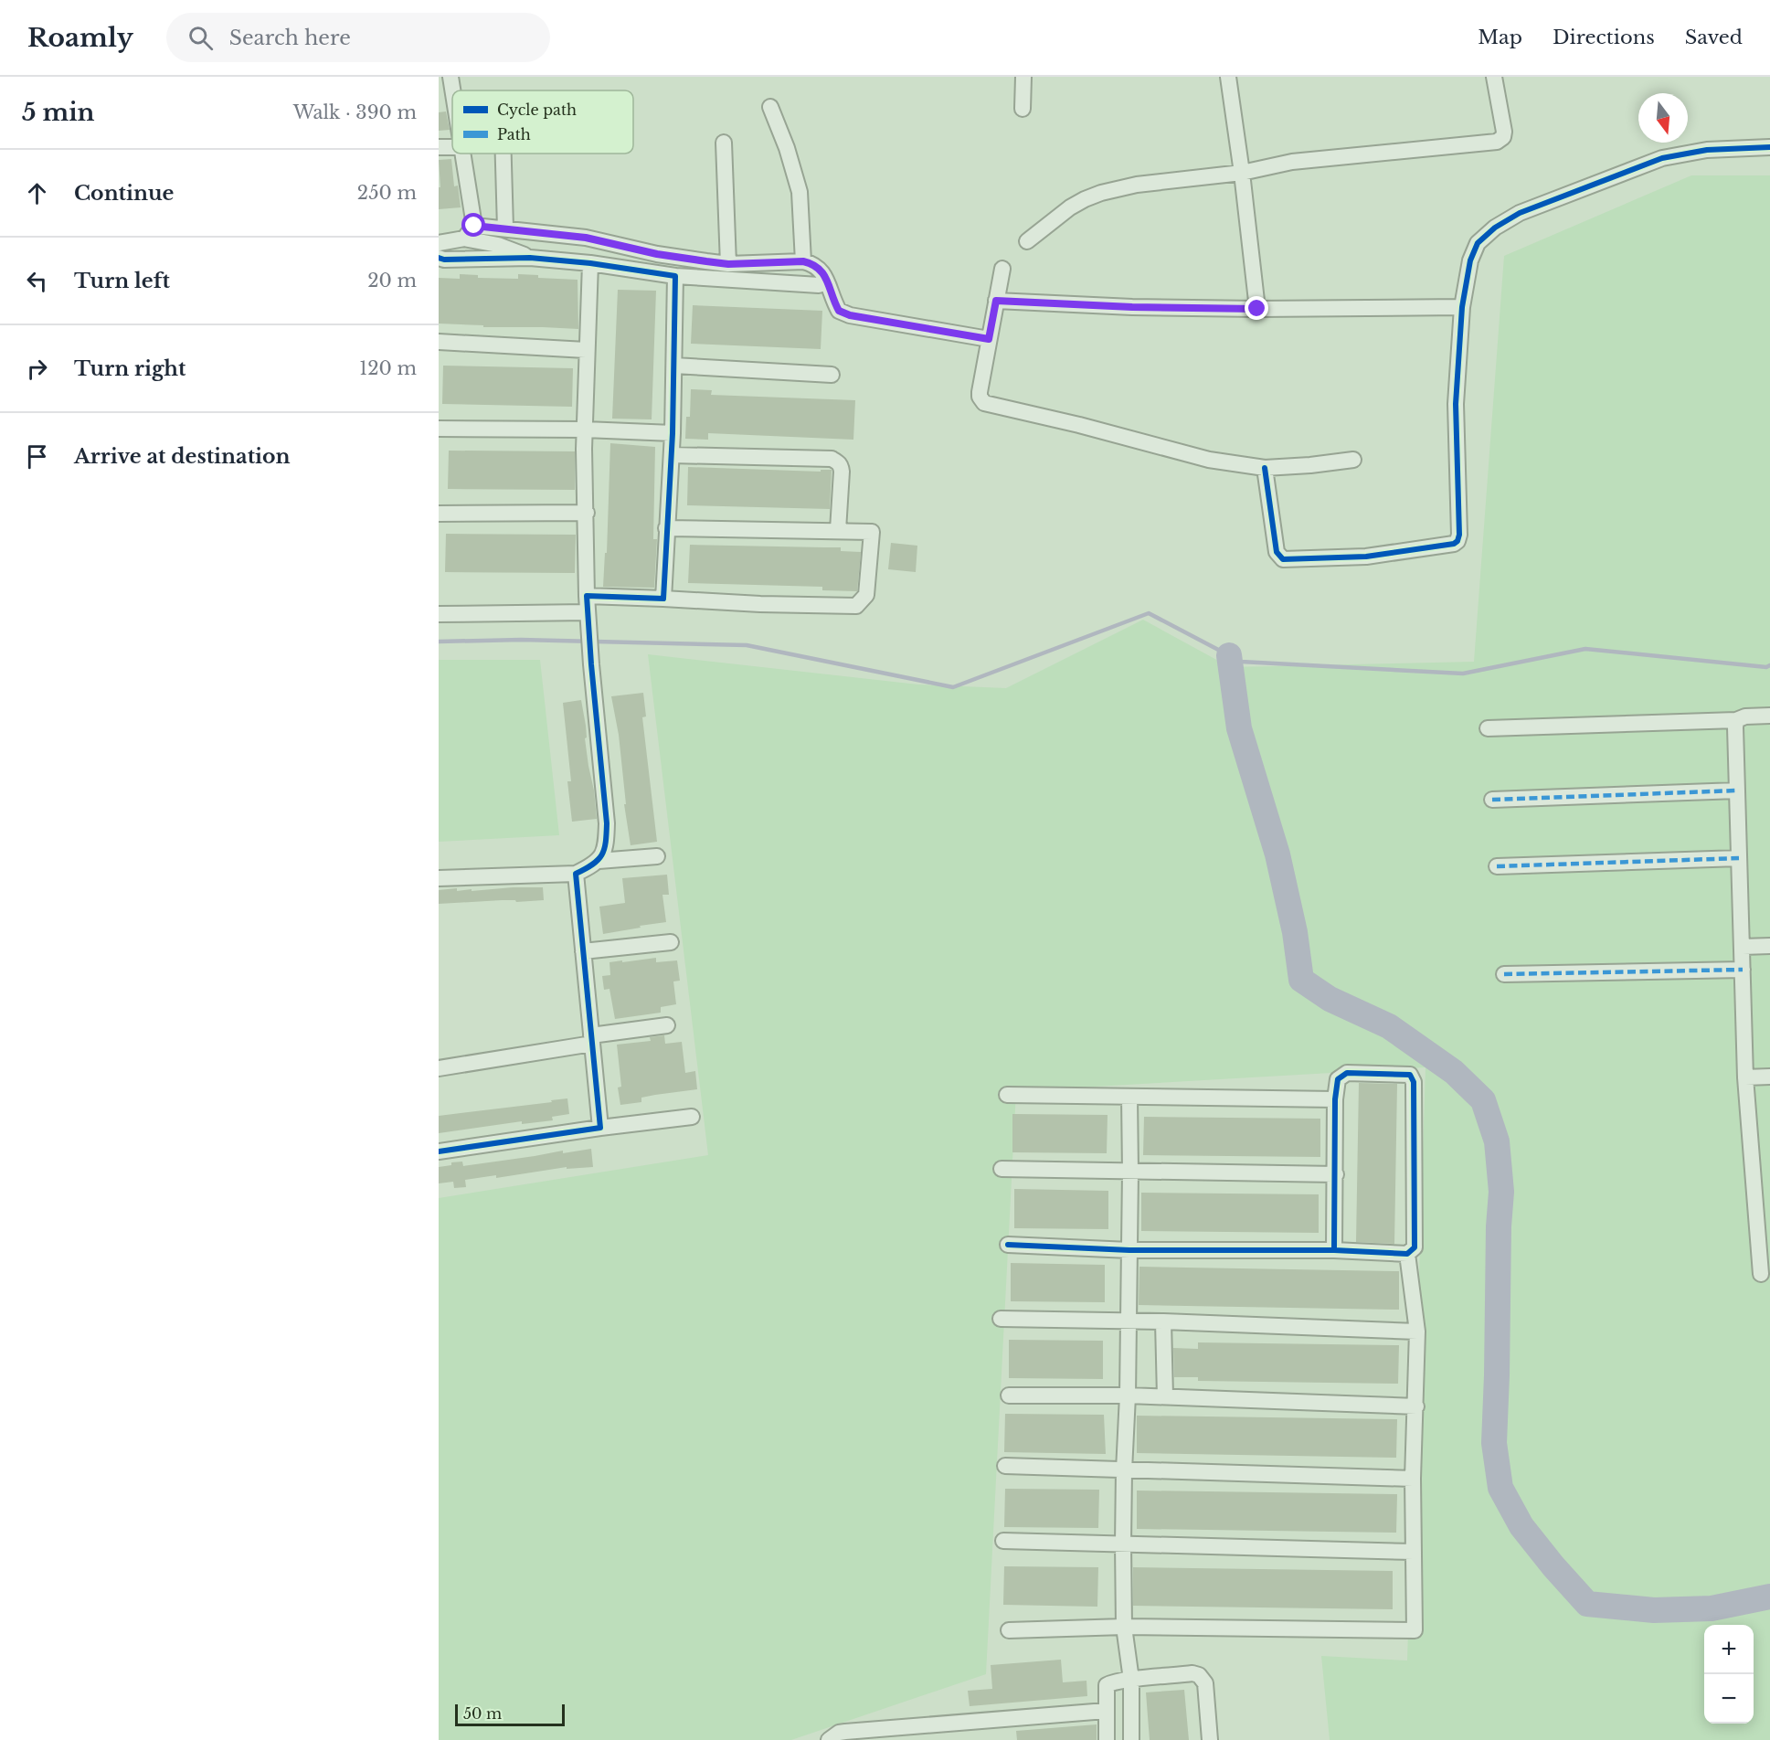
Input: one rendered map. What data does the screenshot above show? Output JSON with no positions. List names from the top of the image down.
{
  "legend": ["Cycle path", "Path"],
  "scale_bar": "50 m",
  "north": "bottom",
  "page": {
    "header": "Roamly",
    "search": "Search here",
    "nav": ["Map", "Directions", "Saved"],
    "heading": ["5 min", "Walk · 390 m"],
    "list": [
      ["Continue", "250 m"],
      ["Turn left", "20 m"],
      ["Turn right", "120 m"],
      "Arrive at destination"
    ],
    "map_buttons": ["+", "−"],
    "scale": "50 m"
  }
}
